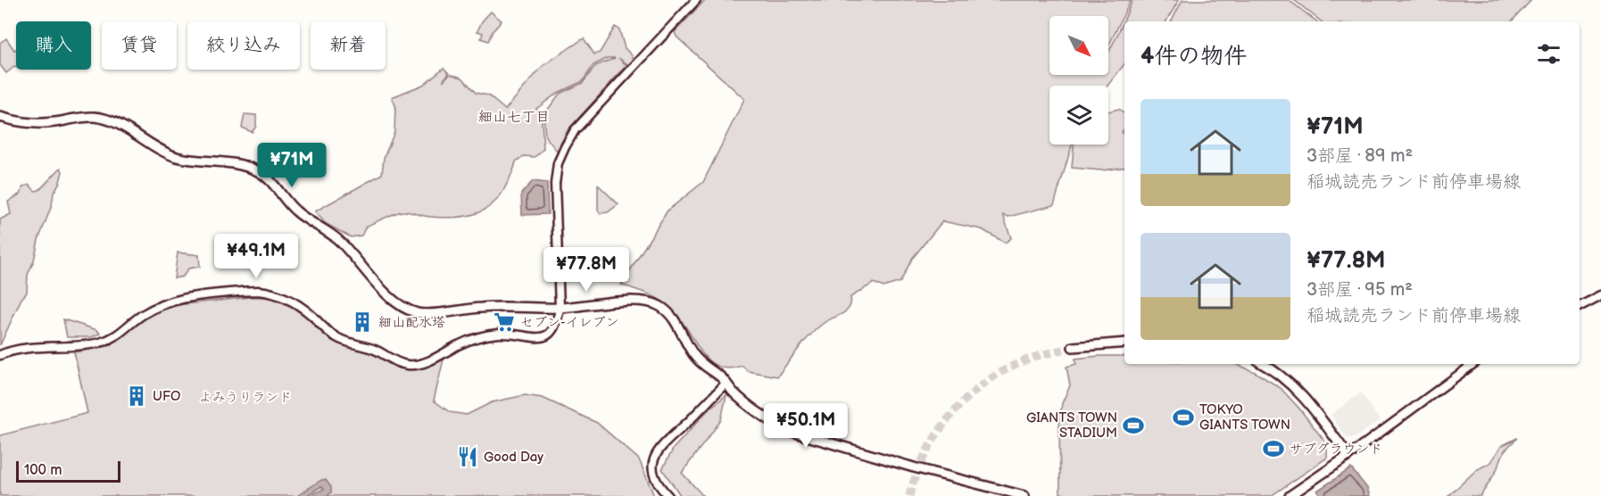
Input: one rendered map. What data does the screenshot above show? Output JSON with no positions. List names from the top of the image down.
{
  "districts": ["細山七丁目"],
  "parks": ["よみうりランド"],
  "places": {
    "building": ["細山配水塔", "UFO"],
    "supermarket": ["セブン-イレブン"],
    "sports": ["TOKYO GIANTS TOWN", "GIANTS TOWN STADIUM", "サブグラウンド"],
    "restaurant": ["Good Day"]
  },
  "scale_bar": "100 m",
  "north": "bottom right",
  "page": {
    "chip": [
      "購入",
      "賃貸",
      "絞り込み",
      "新着"
    ],
    "heading": "4件の物件",
    "list": [
      {
        "name": "¥71M",
        "note": "3部屋 · 89 m² · 稲城読売ランド前停車場線"
      },
      {
        "name": "¥77.8M",
        "note": "3部屋 · 95 m² · 稲城読売ランド前停車場線"
      }
    ],
    "price": [
      "¥71M",
      "¥49.1M",
      "¥77.8M",
      "¥50.1M"
    ],
    "scale": "100 m"
  }
}
